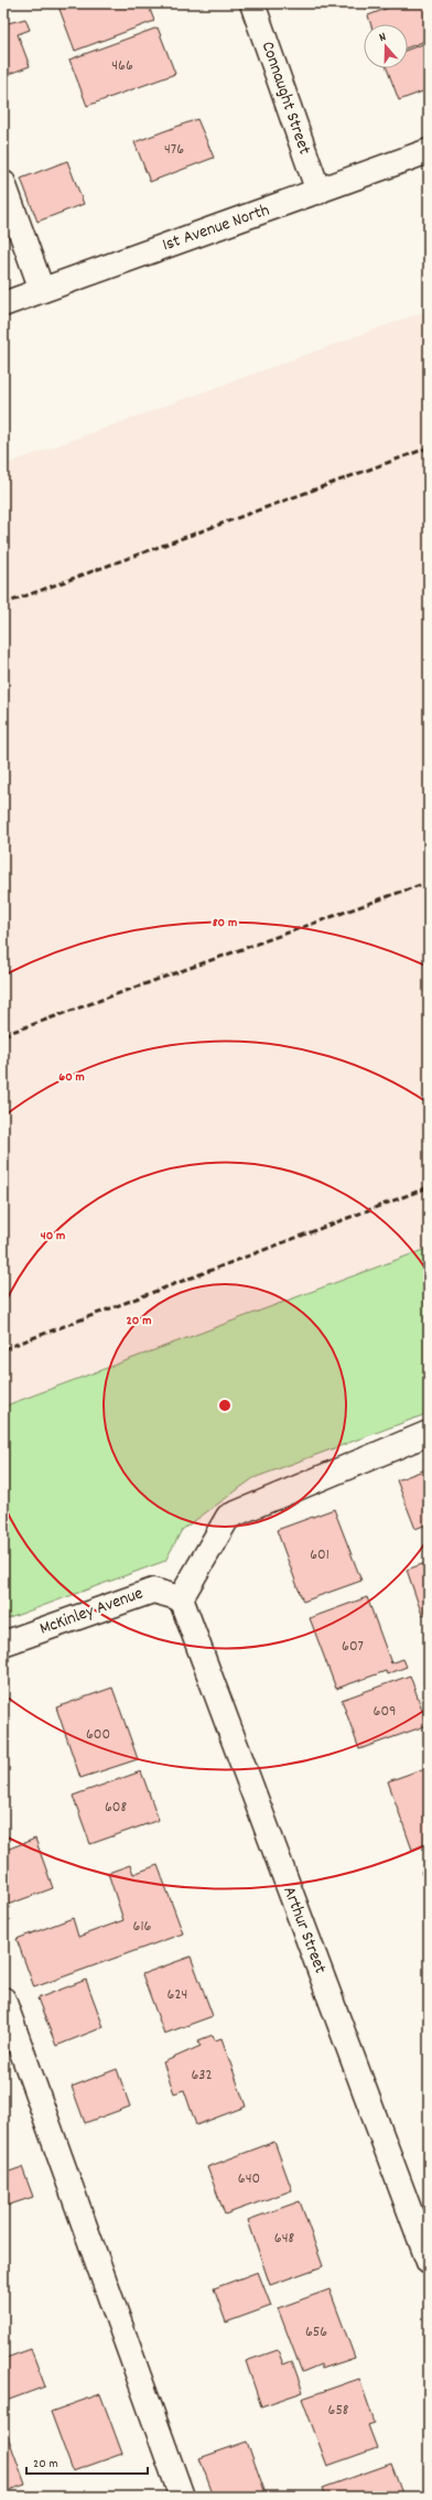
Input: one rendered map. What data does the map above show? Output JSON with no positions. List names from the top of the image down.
{
  "streets": {
    "street": [
      "Connaught Street",
      "1st Avenue North",
      "McKinley Avenue",
      "Arthur Street"
    ]
  },
  "crossings": [
    ["Connaught Street", "1st Avenue North"],
    ["McKinley Avenue", "Arthur Street"]
  ],
  "house_numbers": [
    "466",
    "476",
    "601",
    "607",
    "609",
    "600",
    "608",
    "616",
    "624",
    "632",
    "640",
    "648",
    "656",
    "658"
  ],
  "scale_bar": "20 m",
  "north": "top",
  "rings": [
    "80 m",
    "60 m",
    "40 m",
    "20 m"
  ]
}
